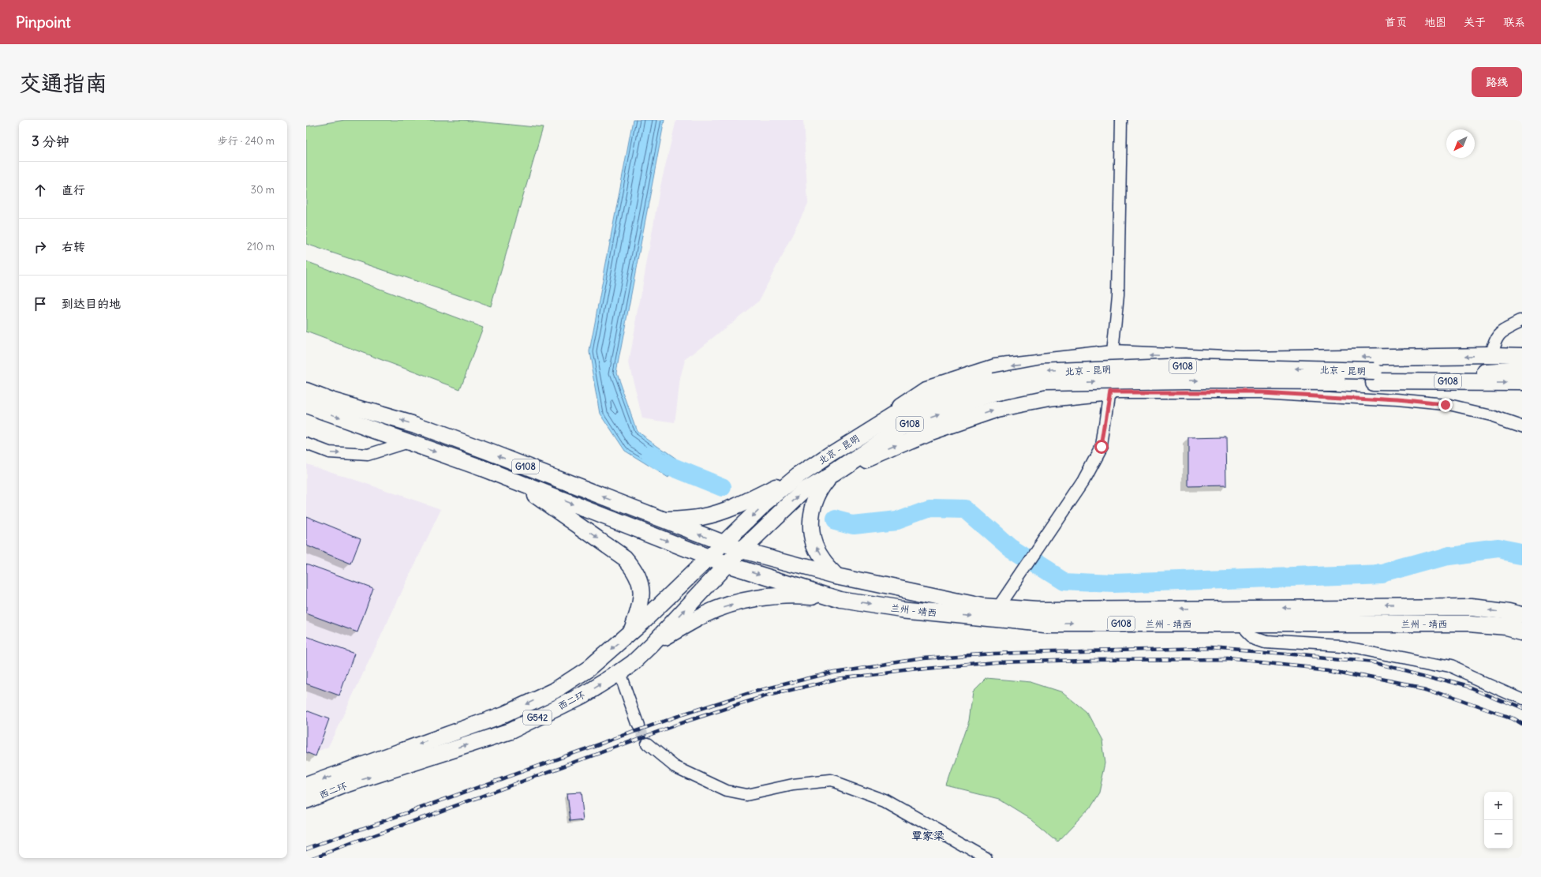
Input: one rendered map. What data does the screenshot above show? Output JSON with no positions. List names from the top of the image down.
{
  "streets": {
    "highway": [
      "G108",
      "北京 - 昆明",
      "兰州 - 靖西",
      "西二环",
      "G542"
    ]
  },
  "crossings": [
    ["G108", "北京 - 昆明"],
    ["G108", "兰州 - 靖西"],
    ["G108", "西二环"],
    ["北京 - 昆明", "兰州 - 靖西"],
    ["北京 - 昆明", "西二环"],
    ["兰州 - 靖西", "西二环"]
  ],
  "districts": ["覃家梁"],
  "north": "bottom left",
  "page": {
    "header": "Pinpoint",
    "nav": [
      "首页",
      "地图",
      "关于",
      "联系"
    ],
    "buttons": "路线",
    "title": "交通指南",
    "heading": ["3 分钟", "步行 · 240 m"],
    "list": [
      ["直行", "30 m"],
      ["右转", "210 m"],
      "到达目的地"
    ],
    "map_buttons": ["+", "−"]
  }
}
